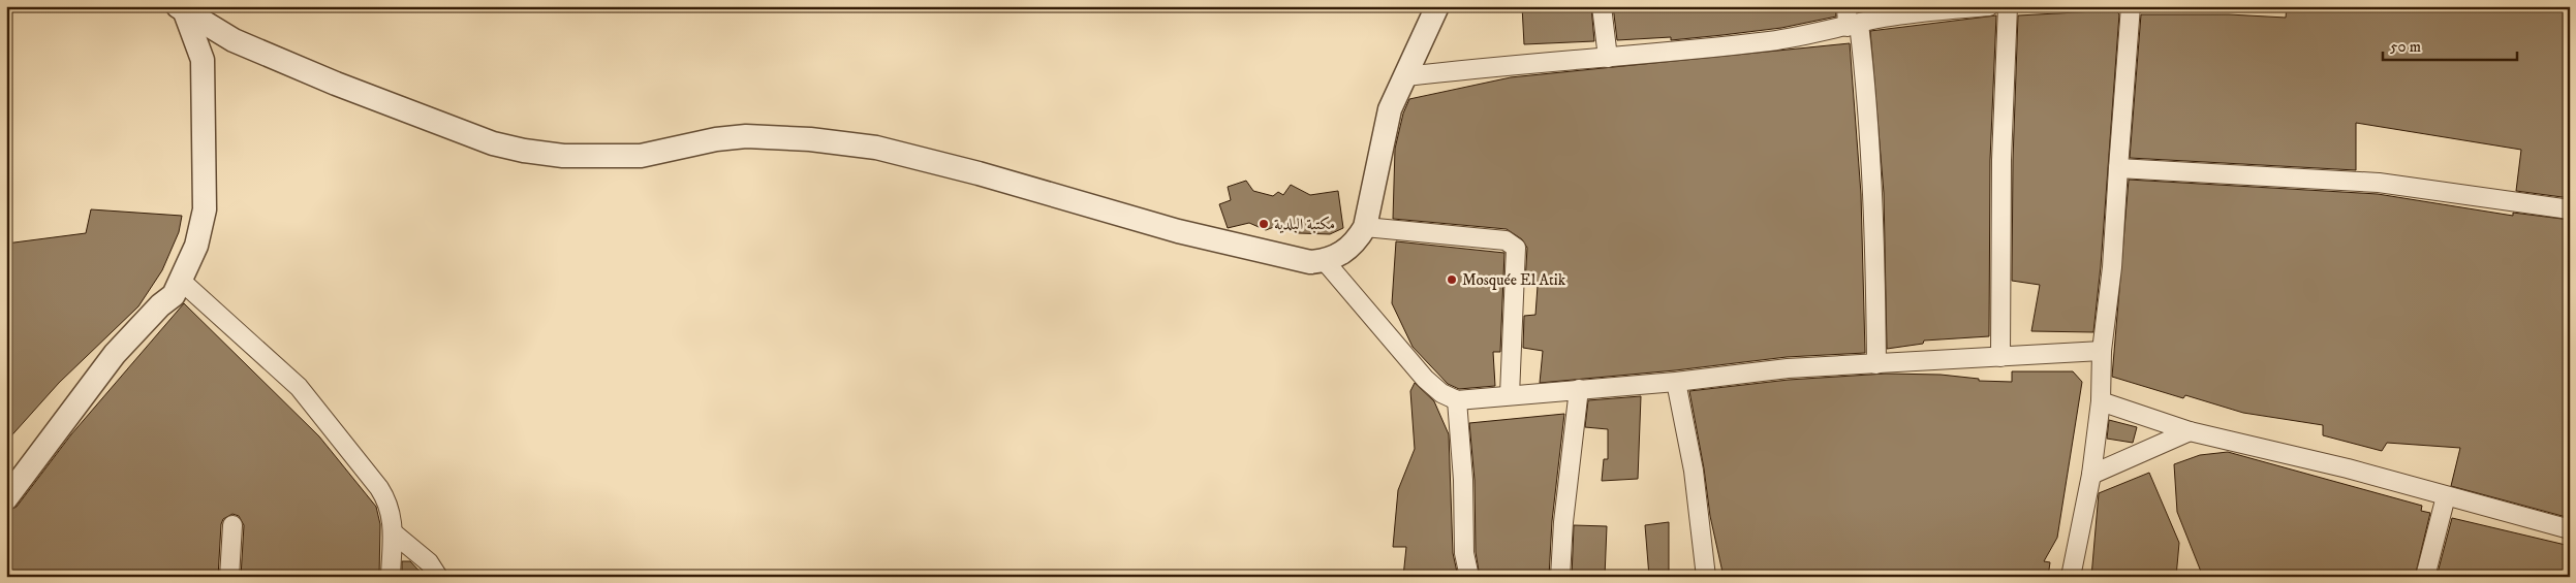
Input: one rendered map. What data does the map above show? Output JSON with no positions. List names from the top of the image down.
{
  "places": ["مكتبة البلدية", "Mosquée El Atik"],
  "scale_bar": "50 m"
}
